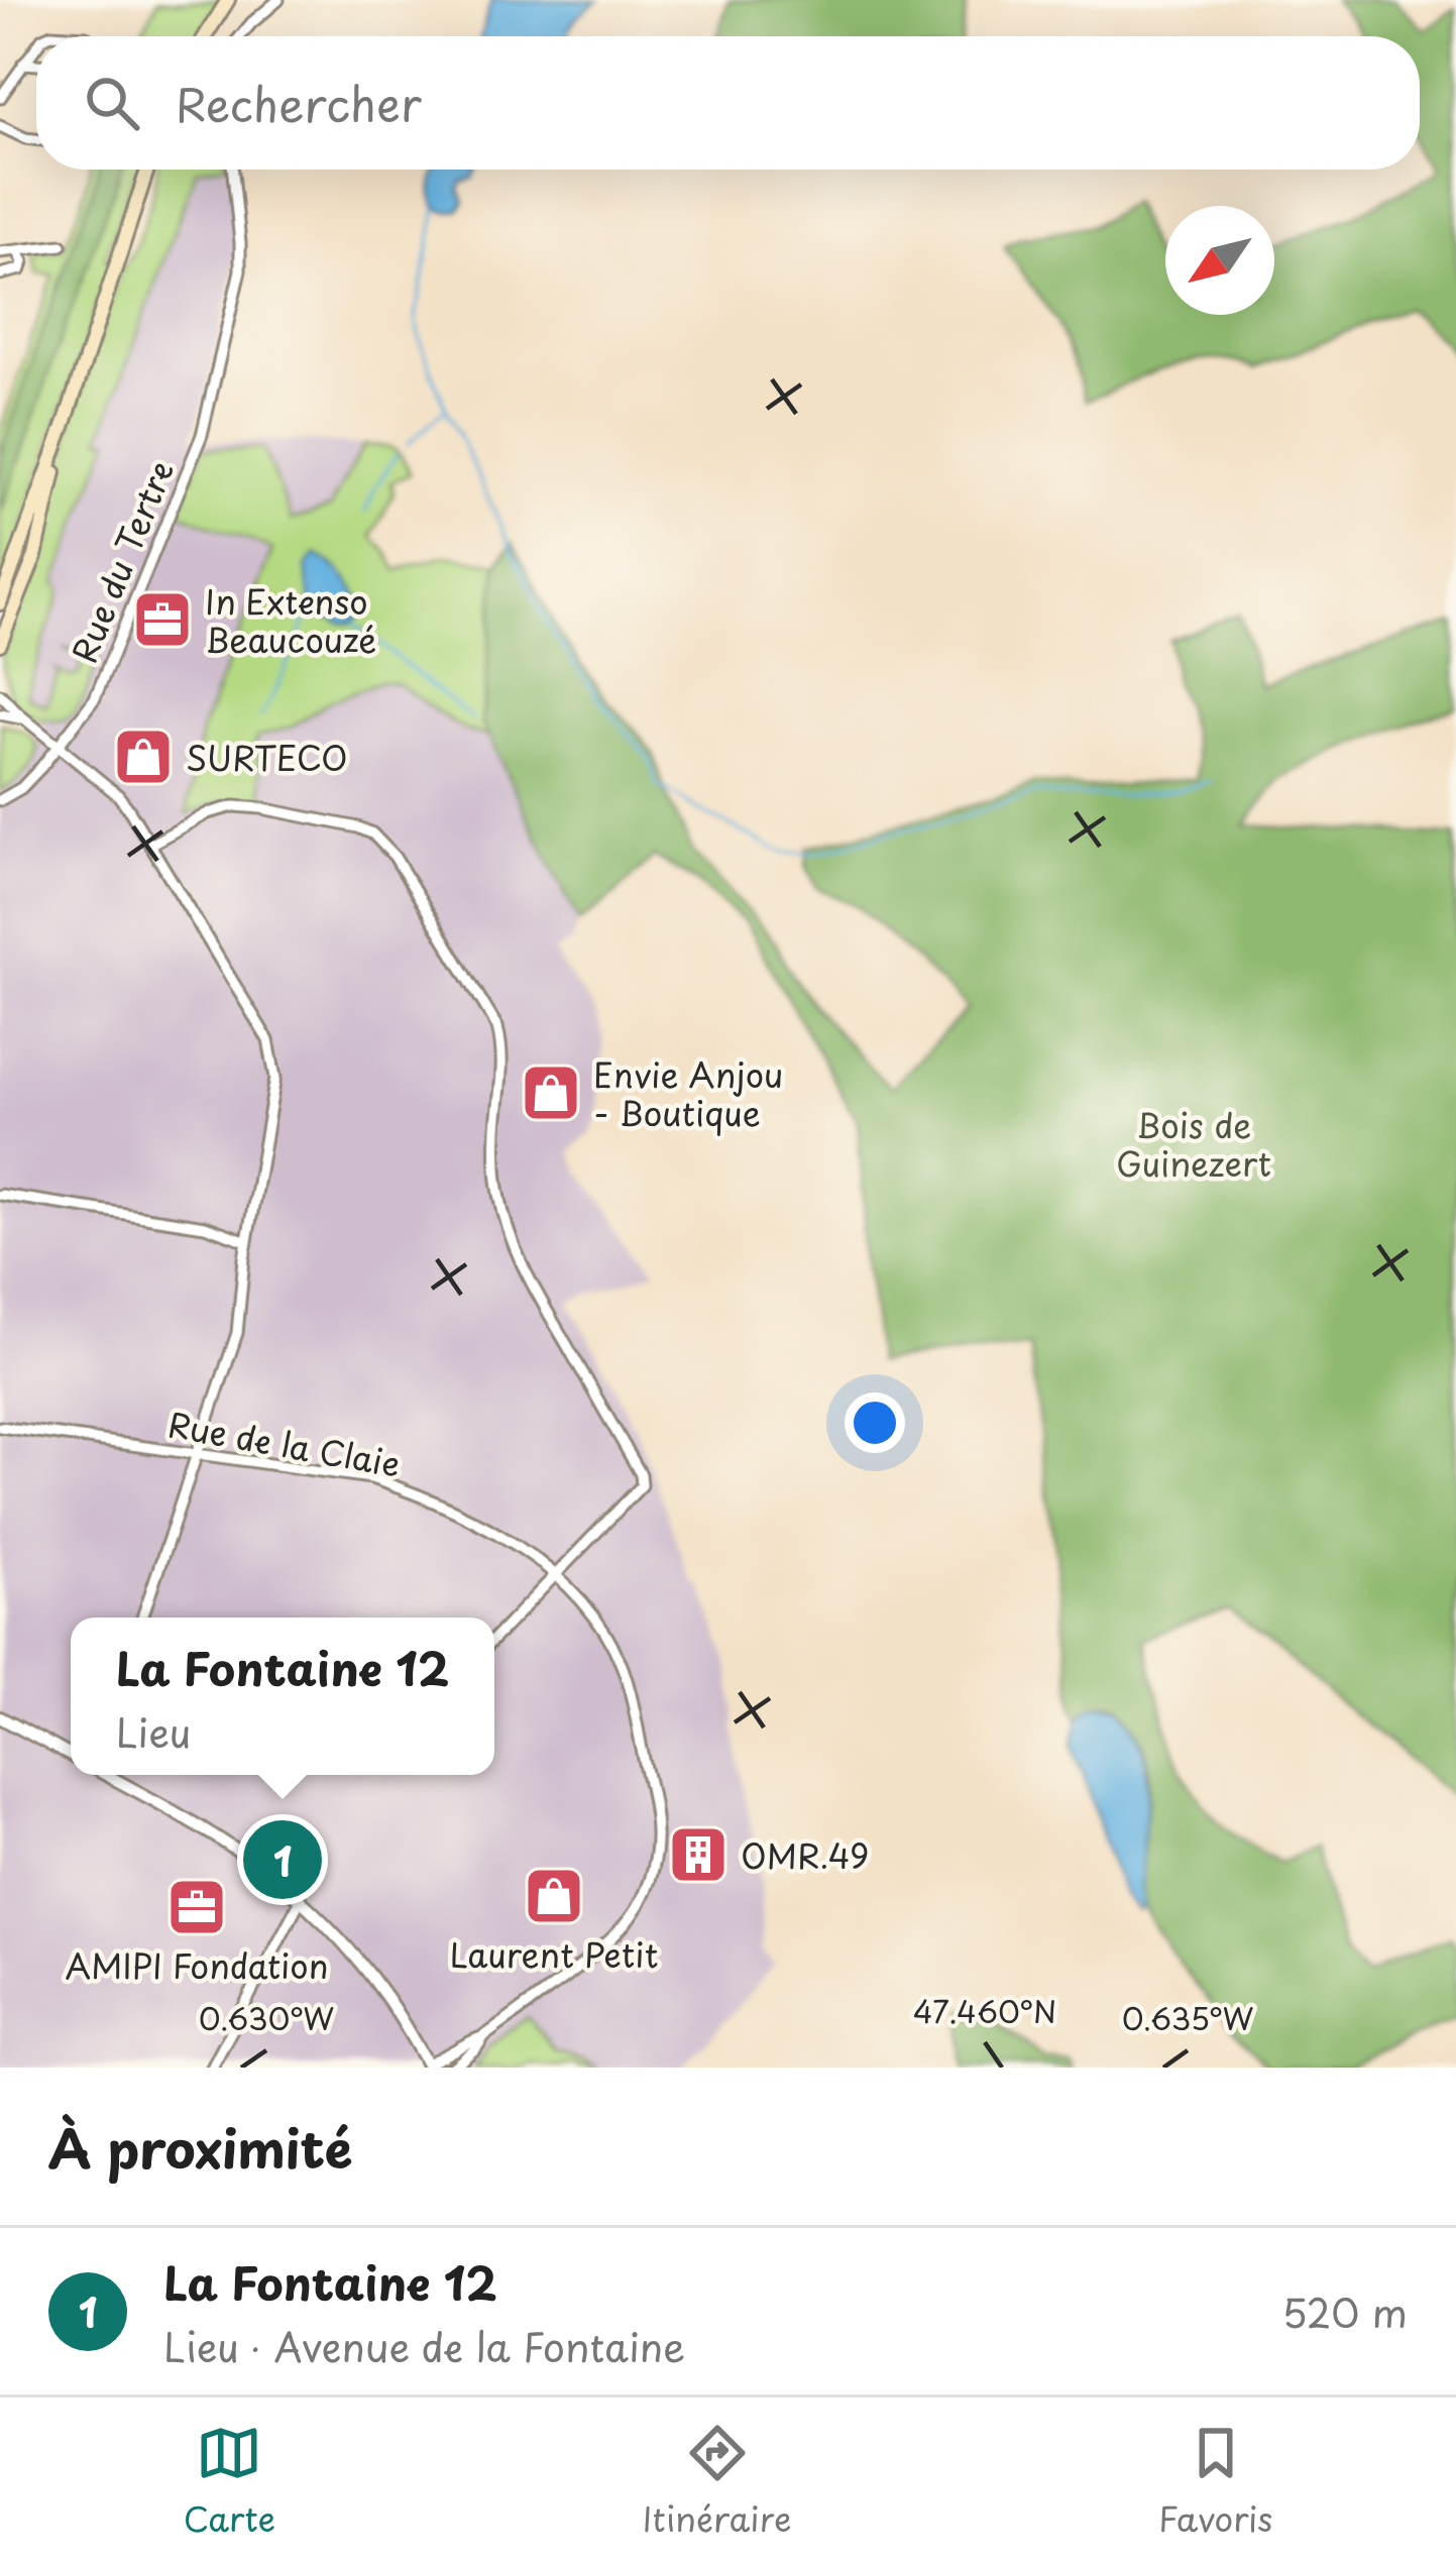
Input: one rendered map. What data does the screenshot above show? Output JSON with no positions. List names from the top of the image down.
{
  "streets": {
    "street": ["Rue du Tertre", "Rue de la Claie"]
  },
  "parks": ["Bois de Guinezert"],
  "places": {
    "office": ["In Extenso Beaucouzé", "AMIPI Fondation"],
    "shop": ["SURTECO", "Envie Anjou - Boutique", "Laurent Petit"],
    "building": ["OMR.49"]
  },
  "north": "bottom left",
  "page": {
    "search": "Rechercher",
    "popup": ["La Fontaine 12", "Lieu"],
    "pins": "1",
    "heading": "À proximité",
    "list": [
      {
        "mark": "1",
        "name": "La Fontaine 12",
        "note": "Lieu · Avenue de la Fontaine",
        "value": "520 m"
      }
    ],
    "nav": ["Carte", "Itinéraire", "Favoris"]
  },
  "coordinates": ["47.460°N", "0.630°W", "0.635°W"]
}
